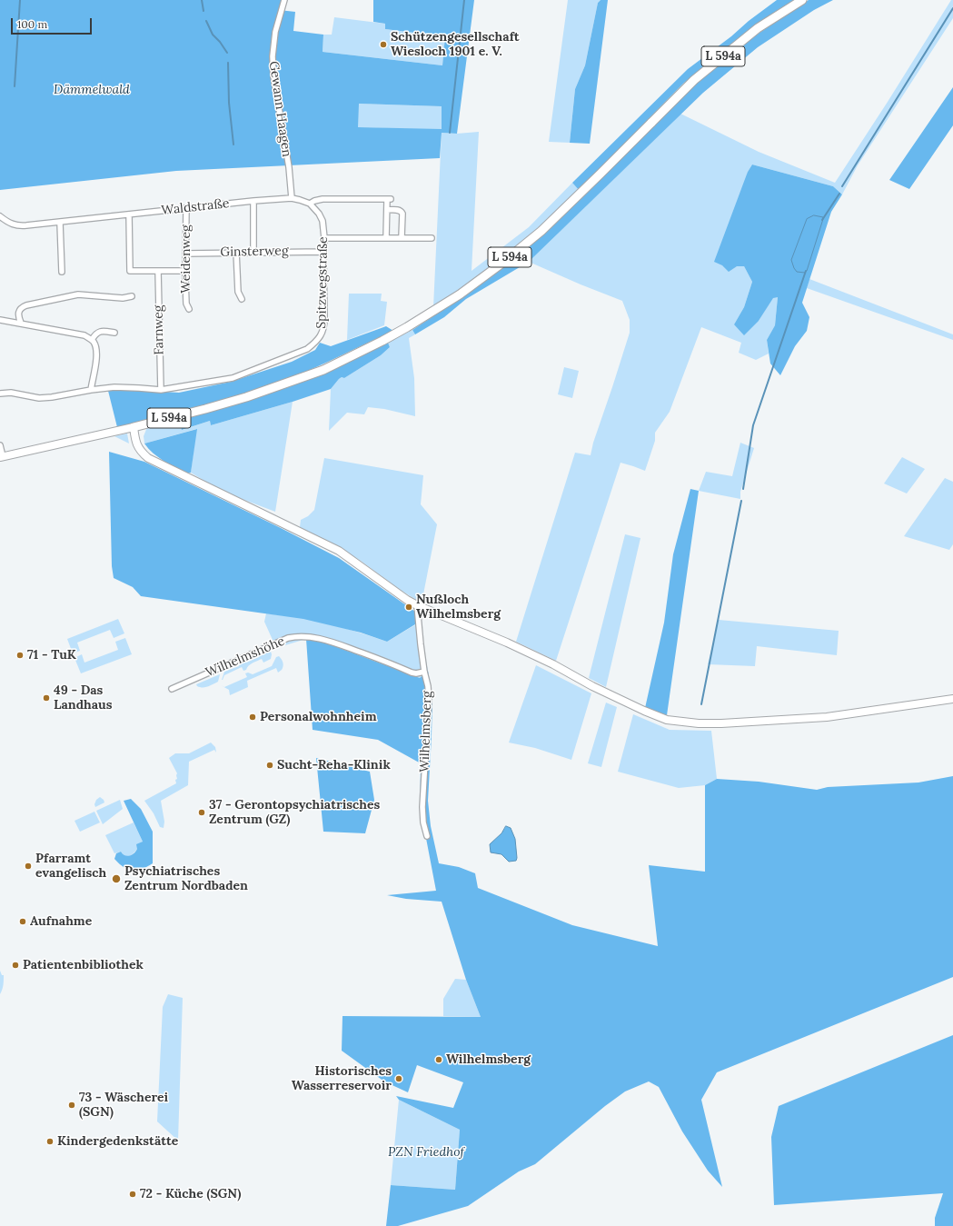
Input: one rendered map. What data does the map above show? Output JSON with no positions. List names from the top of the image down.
{
  "streets": {
    "main road": ["L 594a"],
    "street": [
      "Gewann Haagen",
      "Waldstraße",
      "Ginsterweg",
      "Weidenweg",
      "Spitzwegstraße",
      "Farnweg",
      "Wilhelmshöhe",
      "Wilhelmsberg"
    ]
  },
  "crossings": [
    ["Gewann Haagen", "Waldstraße"],
    ["Waldstraße", "Weidenweg"],
    ["Waldstraße", "Spitzwegstraße"],
    ["Ginsterweg", "Weidenweg"],
    ["Ginsterweg", "Spitzwegstraße"],
    ["Spitzwegstraße", "Farnweg"],
    ["Wilhelmshöhe", "Wilhelmsberg"]
  ],
  "parks": ["Dämmelwald", "PZN Friedhof"],
  "places": [
    "Schützengesellschaft Wiesloch 1901 e. V.",
    "Nußloch Wilhelmsberg",
    "71 - TuK",
    "49 - Das Landhaus",
    "Personalwohnheim",
    "Sucht-Reha-Klinik",
    "37 - Gerontopsychiatrisches Zentrum (GZ)",
    "Pfarramt evangelisch",
    "Psychiatrisches Zentrum Nordbaden",
    "Aufnahme",
    "Patientenbibliothek",
    "Wilhelmsberg",
    "Historisches Wasserreservoir",
    "73 - Wäscherei (SGN)",
    "Kindergedenkstätte",
    "72 - Küche (SGN)"
  ],
  "scale_bar": "100 m"
}
